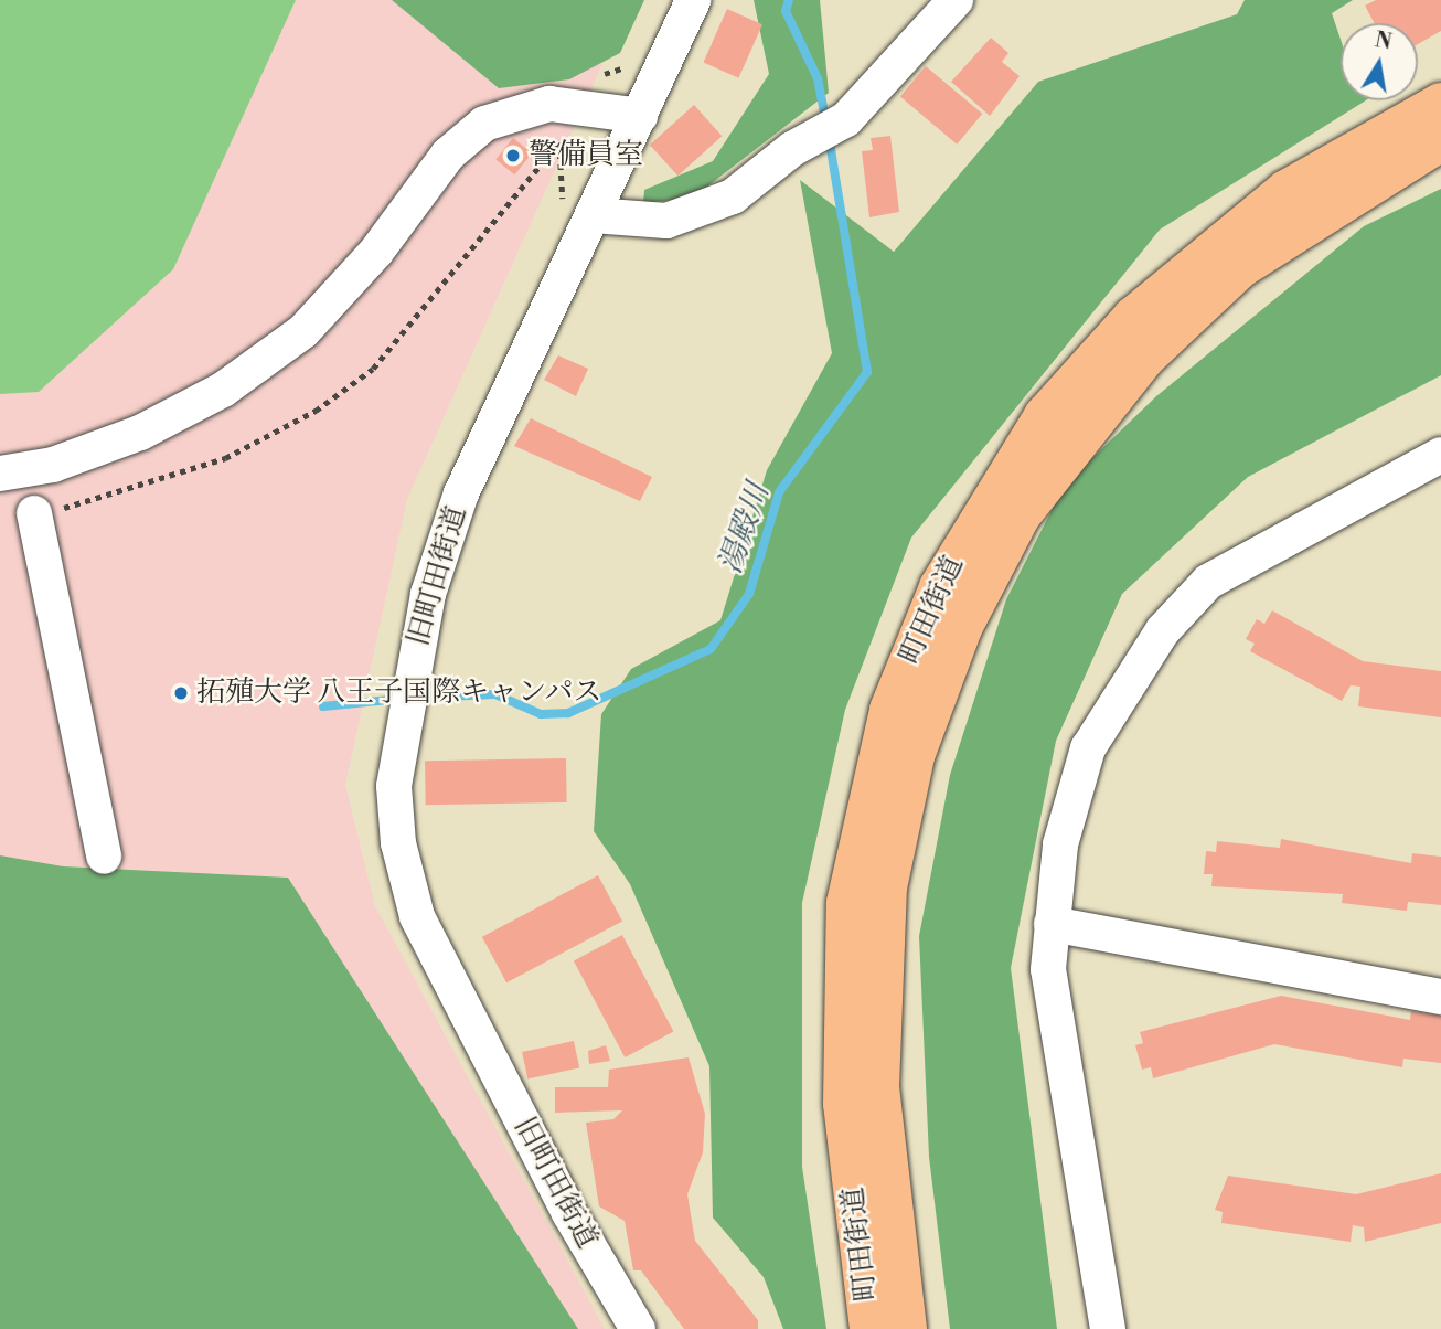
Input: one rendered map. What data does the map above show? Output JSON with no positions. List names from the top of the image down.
{
  "streets": {
    "main road": ["町田街道"],
    "street": ["旧町田街道"]
  },
  "water": ["湯殿川"],
  "places": ["警備員室", "拓殖大学 八王子国際キャンパス"],
  "north": "top"
}
